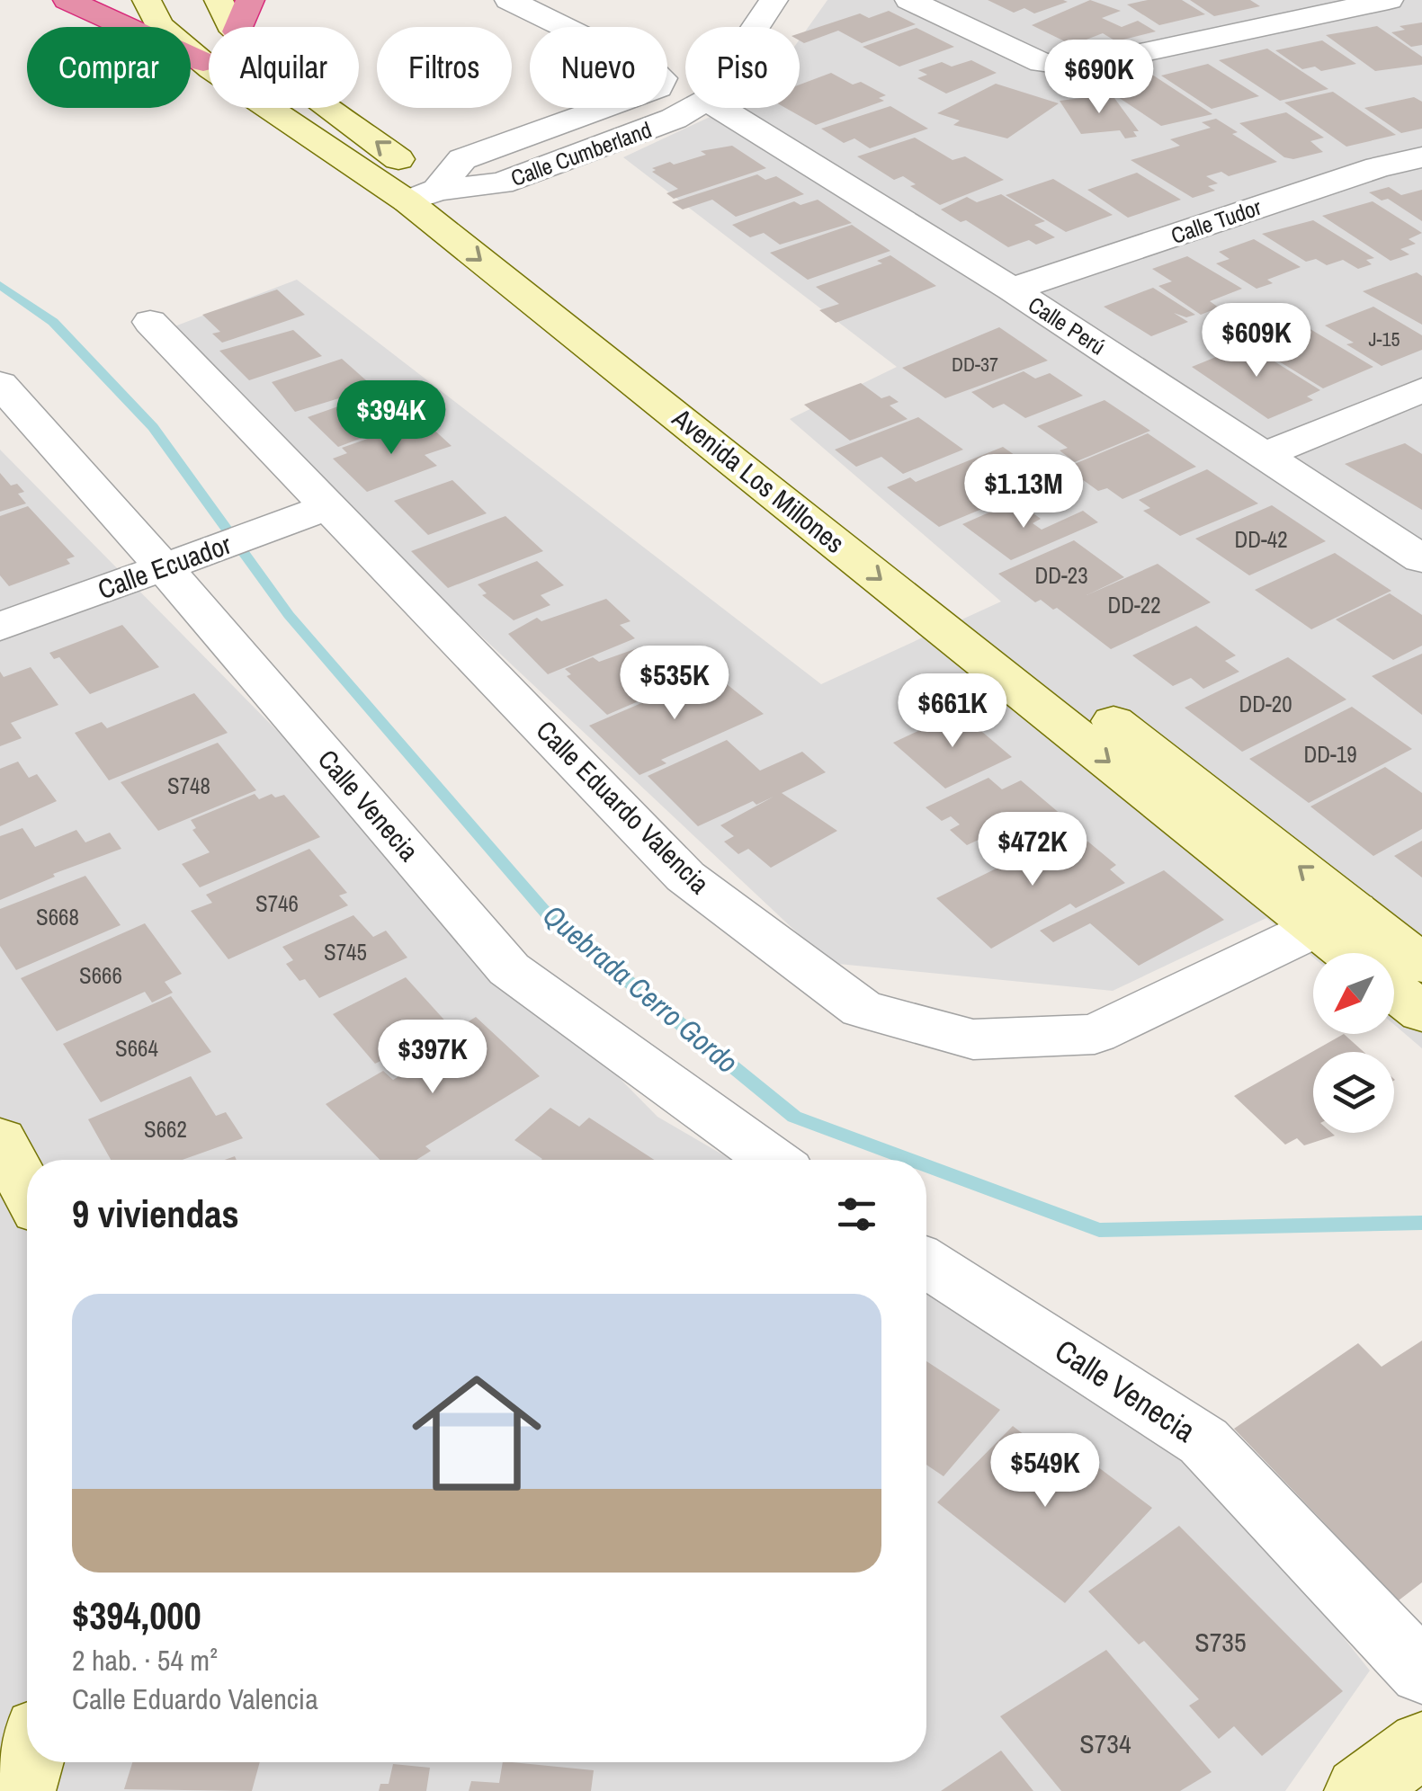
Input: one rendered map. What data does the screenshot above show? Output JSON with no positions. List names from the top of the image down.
{
  "streets": {
    "street": [
      "Calle Cumberland",
      "Calle Tudor",
      "Calle Perú",
      "Avenida Los Millones",
      "Calle Ecuador",
      "Calle Venecia",
      "Calle Eduardo Valencia"
    ]
  },
  "crossings": [
    ["Calle Cumberland", "Avenida Los Millones"],
    ["Calle Tudor", "Calle Perú"],
    ["Avenida Los Millones", "Calle Eduardo Valencia"],
    ["Calle Ecuador", "Calle Venecia"],
    ["Calle Ecuador", "Calle Eduardo Valencia"]
  ],
  "water": ["Quebrada Cerro Gordo"],
  "house_numbers": [
    "J-15",
    "DD-37",
    "DD-42",
    "DD-23",
    "DD-22",
    "DD-20",
    "DD-19",
    "S748",
    "S746",
    "S668",
    "S745",
    "S666",
    "S664",
    "S662",
    "S735",
    "S734"
  ],
  "north": "bottom left",
  "page": {
    "chip": [
      "Comprar",
      "Alquilar",
      "Filtros",
      "Nuevo",
      "Piso"
    ],
    "price": [
      "$690K",
      "$609K",
      "$394K",
      "$1.13M",
      "$535K",
      "$661K",
      "$472K",
      "$397K",
      "$549K"
    ],
    "heading": "9 viviendas",
    "list": [
      {
        "name": "$394,000",
        "note": "2 hab. · 54 m² · Calle Eduardo Valencia"
      }
    ]
  }
}
